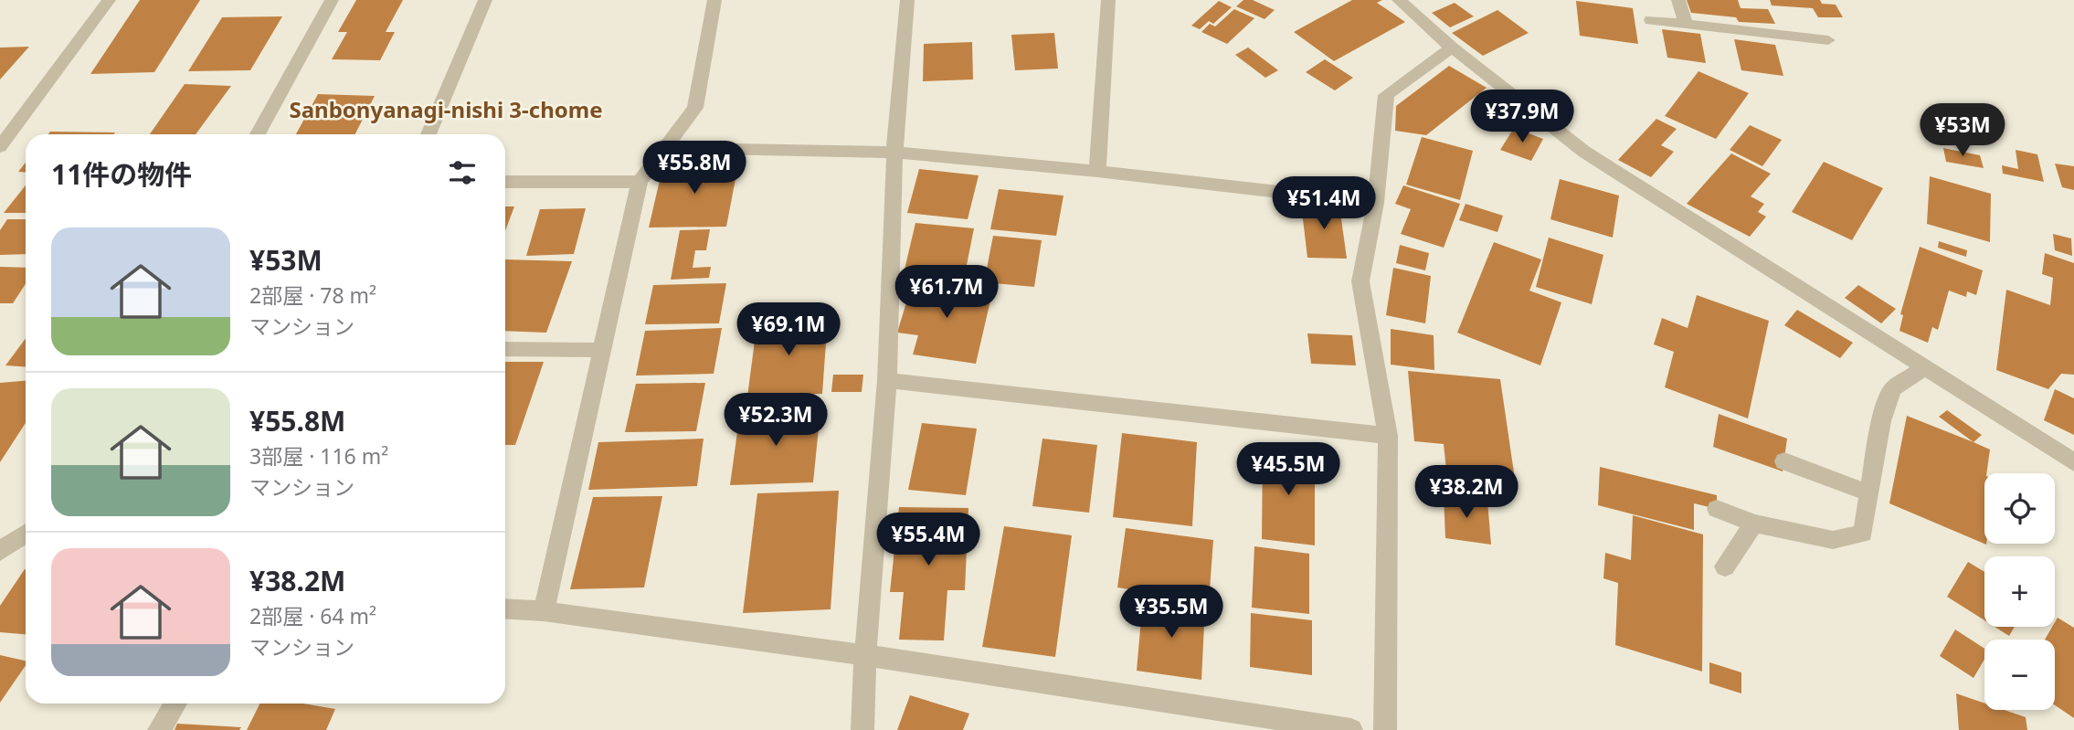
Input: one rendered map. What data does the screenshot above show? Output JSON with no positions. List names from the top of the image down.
{
  "districts": ["Sanbonyanagi-nishi 3-chome"],
  "page": {
    "price": [
      "¥37.9M",
      "¥53M",
      "¥55.8M",
      "¥51.4M",
      "¥61.7M",
      "¥69.1M",
      "¥52.3M",
      "¥45.5M",
      "¥38.2M",
      "¥55.4M",
      "¥35.5M"
    ],
    "heading": "11件の物件",
    "list": [
      {
        "name": "¥53M",
        "note": "2部屋 · 78 m² · マンション"
      },
      {
        "name": "¥55.8M",
        "note": "3部屋 · 116 m² · マンション"
      },
      {
        "name": "¥38.2M",
        "note": "2部屋 · 64 m² · マンション"
      }
    ],
    "map_buttons": ["+", "−"]
  }
}
